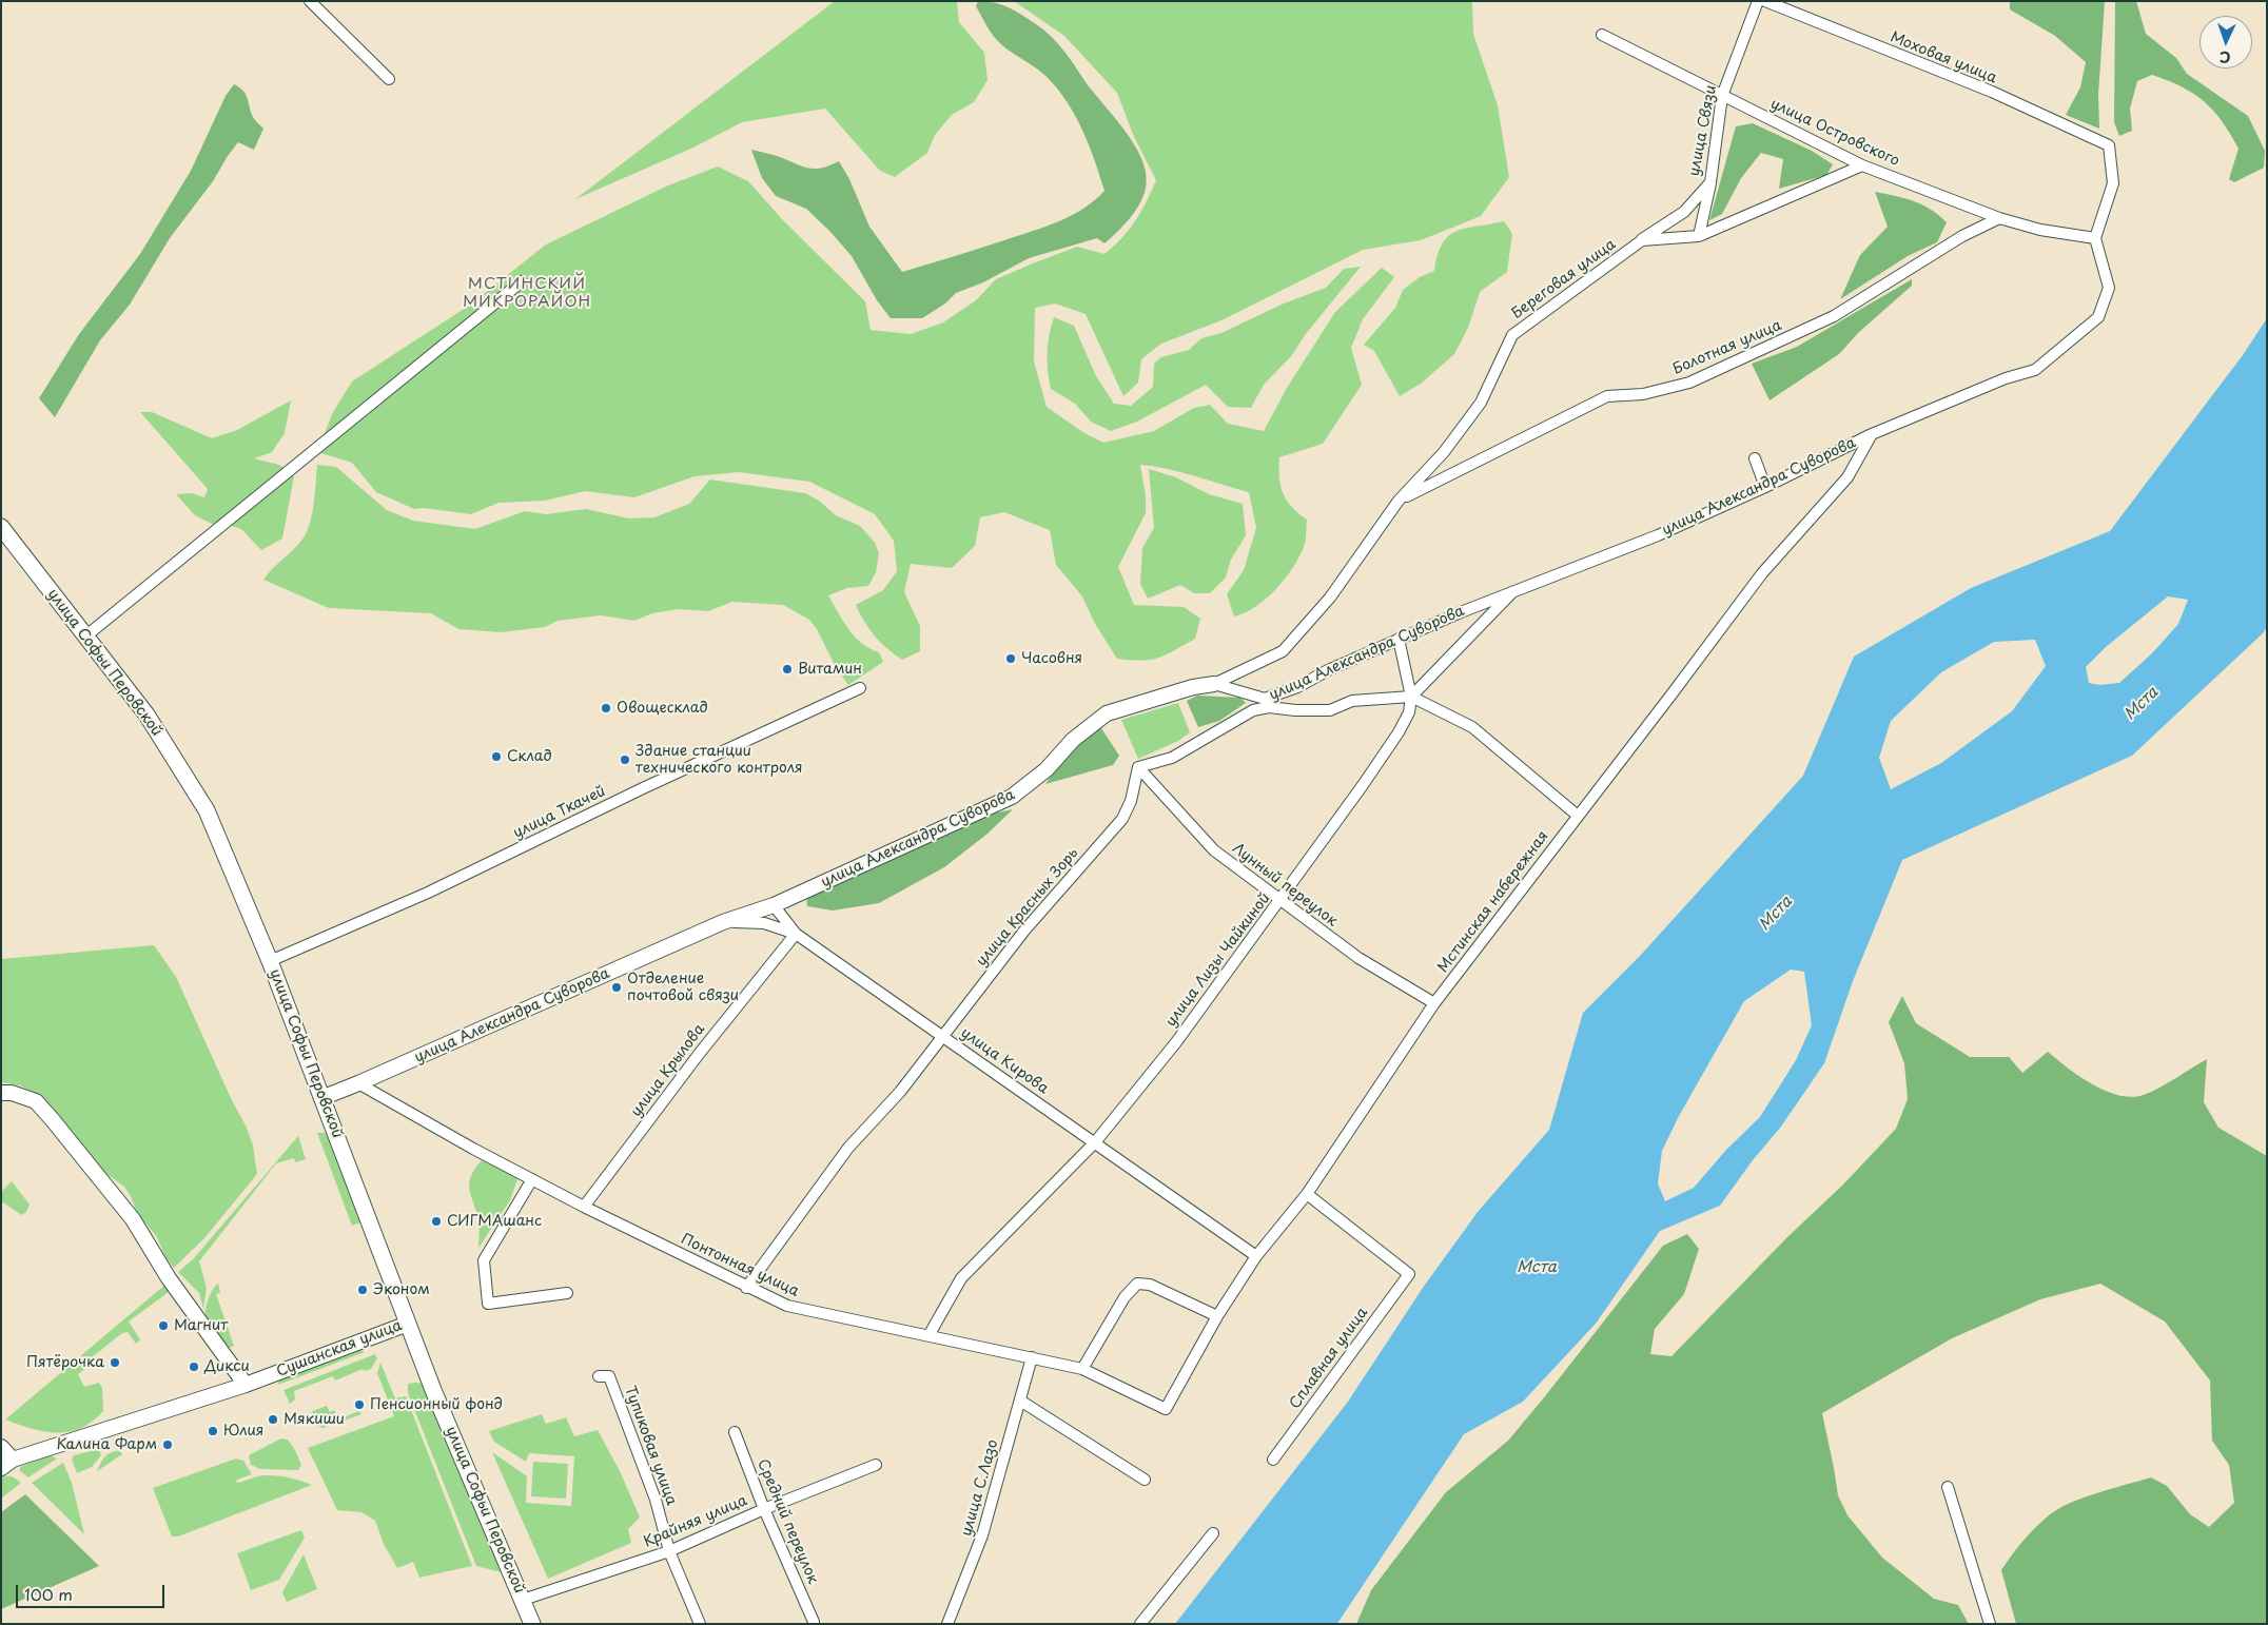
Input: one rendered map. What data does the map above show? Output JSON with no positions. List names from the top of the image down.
{
  "streets": {
    "main road": ["улица Софьи Перовской"],
    "street": [
      "Моховая улица",
      "улица Связи",
      "улица Островского",
      "Береговая улица",
      "Болотная улица",
      "улица Александра Суворова",
      "улица Ткачей",
      "Лунный переулок",
      "Мстинская набережная",
      "улица Красных Зорь",
      "улица Лизы Чайкиной",
      "улица Кирова",
      "улица Крылова",
      "Понтонная улица",
      "Сушанская улица",
      "Сплавная улица",
      "Тупиковая улица",
      "улица С.Лазо",
      "Крайняя улица",
      "Средний переулок"
    ]
  },
  "crossings": [
    ["Моховая улица", "улица Островского"],
    ["Моховая улица", "улица Александра Суворова"],
    ["улица Связи", "улица Островского"],
    ["улица Связи", "Береговая улица"],
    ["улица Островского", "Болотная улица"],
    ["улица Островского", "улица Александра Суворова"],
    ["Береговая улица", "Болотная улица"],
    ["Береговая улица", "улица Александра Суворова"],
    ["улица Александра Суворова", "улица Софьи Перовской"],
    ["улица Александра Суворова", "Мстинская набережная"],
    ["улица Александра Суворова", "улица Лизы Чайкиной"],
    ["улица Александра Суворова", "улица Кирова"],
    ["улица Александра Суворова", "Понтонная улица"],
    ["улица Софьи Перовской", "улица Ткачей"],
    ["улица Софьи Перовской", "Сушанская улица"],
    ["улица Софьи Перовской", "Крайняя улица"],
    ["Лунный переулок", "Мстинская набережная"],
    ["Лунный переулок", "улица Красных Зорь"],
    ["Лунный переулок", "улица Лизы Чайкиной"],
    ["Мстинская набережная", "улица Кирова"],
    ["Мстинская набережная", "Понтонная улица"],
    ["Мстинская набережная", "Сплавная улица"],
    ["улица Красных Зорь", "улица Кирова"],
    ["улица Красных Зорь", "Понтонная улица"],
    ["улица Лизы Чайкиной", "улица Кирова"],
    ["улица Лизы Чайкиной", "Понтонная улица"],
    ["улица Кирова", "улица Крылова"],
    ["улица Крылова", "Понтонная улица"],
    ["Понтонная улица", "улица С.Лазо"],
    ["Тупиковая улица", "Крайняя улица"],
    ["Крайняя улица", "Средний переулок"]
  ],
  "districts": ["МСТИНСКИЙ МИКРОРАЙОН"],
  "water": ["Мста"],
  "places": [
    "Часовня",
    "Витамин",
    "Овощесклад",
    "Склад",
    "Здание станции технического контроля",
    "Отделение почтовой связи",
    "СИГМАшанс",
    "Эконом",
    "Магнит",
    "Пятёрочка",
    "Дикси",
    "Пенсионный фонд",
    "Мякиши",
    "Юлия",
    "Калина Фарм"
  ],
  "scale_bar": "100 m",
  "north": "bottom"
}
